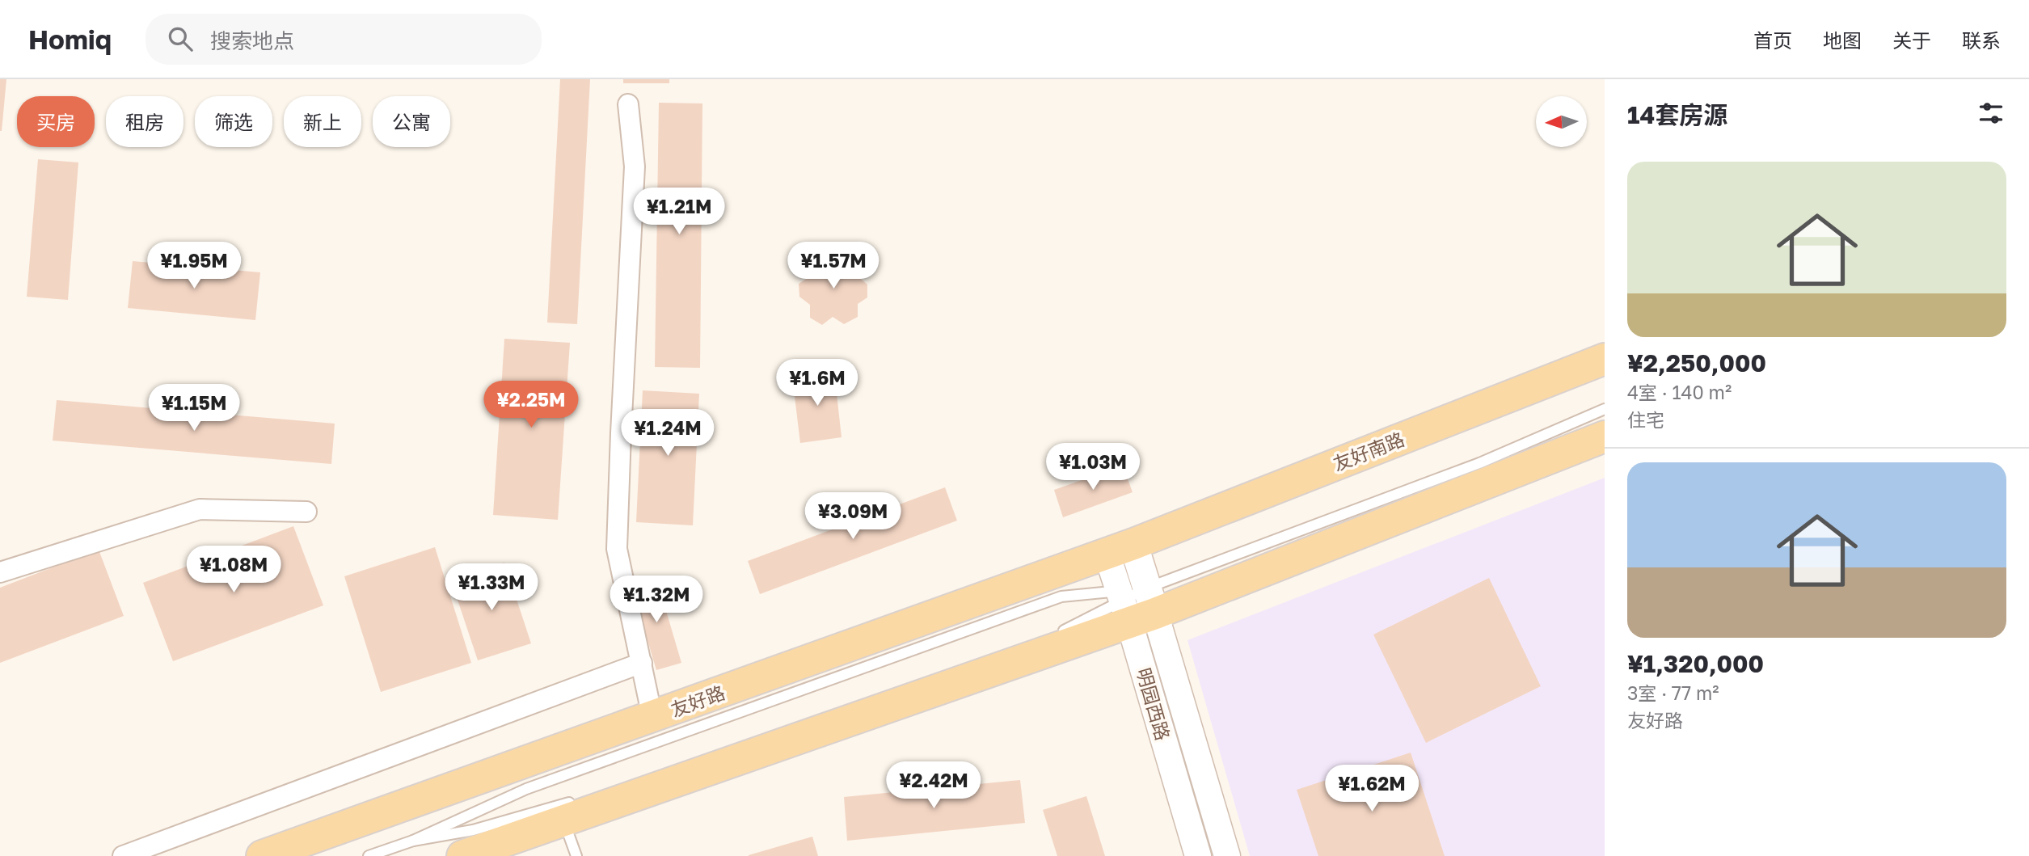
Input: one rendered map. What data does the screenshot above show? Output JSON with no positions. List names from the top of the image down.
{
  "streets": {
    "main road": ["友好南路", "友好路"],
    "street": ["明园西路"]
  },
  "crossings": [
    ["友好南路", "友好路"]
  ],
  "north": "left",
  "page": {
    "header": "Homiq",
    "search": "搜索地点",
    "nav": [
      "首页",
      "地图",
      "关于",
      "联系"
    ],
    "heading": "14套房源",
    "chip": [
      "买房",
      "租房",
      "筛选",
      "新上",
      "公寓"
    ],
    "list": [
      {
        "name": "¥2,250,000",
        "note": "4室 · 140 m² · 住宅"
      },
      {
        "name": "¥1,320,000",
        "note": "3室 · 77 m² · 友好路"
      }
    ],
    "price": [
      "¥1.21M",
      "¥1.95M",
      "¥1.57M",
      "¥1.6M",
      "¥2.25M",
      "¥1.15M",
      "¥1.24M",
      "¥1.03M",
      "¥3.09M",
      "¥1.08M",
      "¥1.33M",
      "¥1.32M",
      "¥2.42M",
      "¥1.62M"
    ]
  }
}
